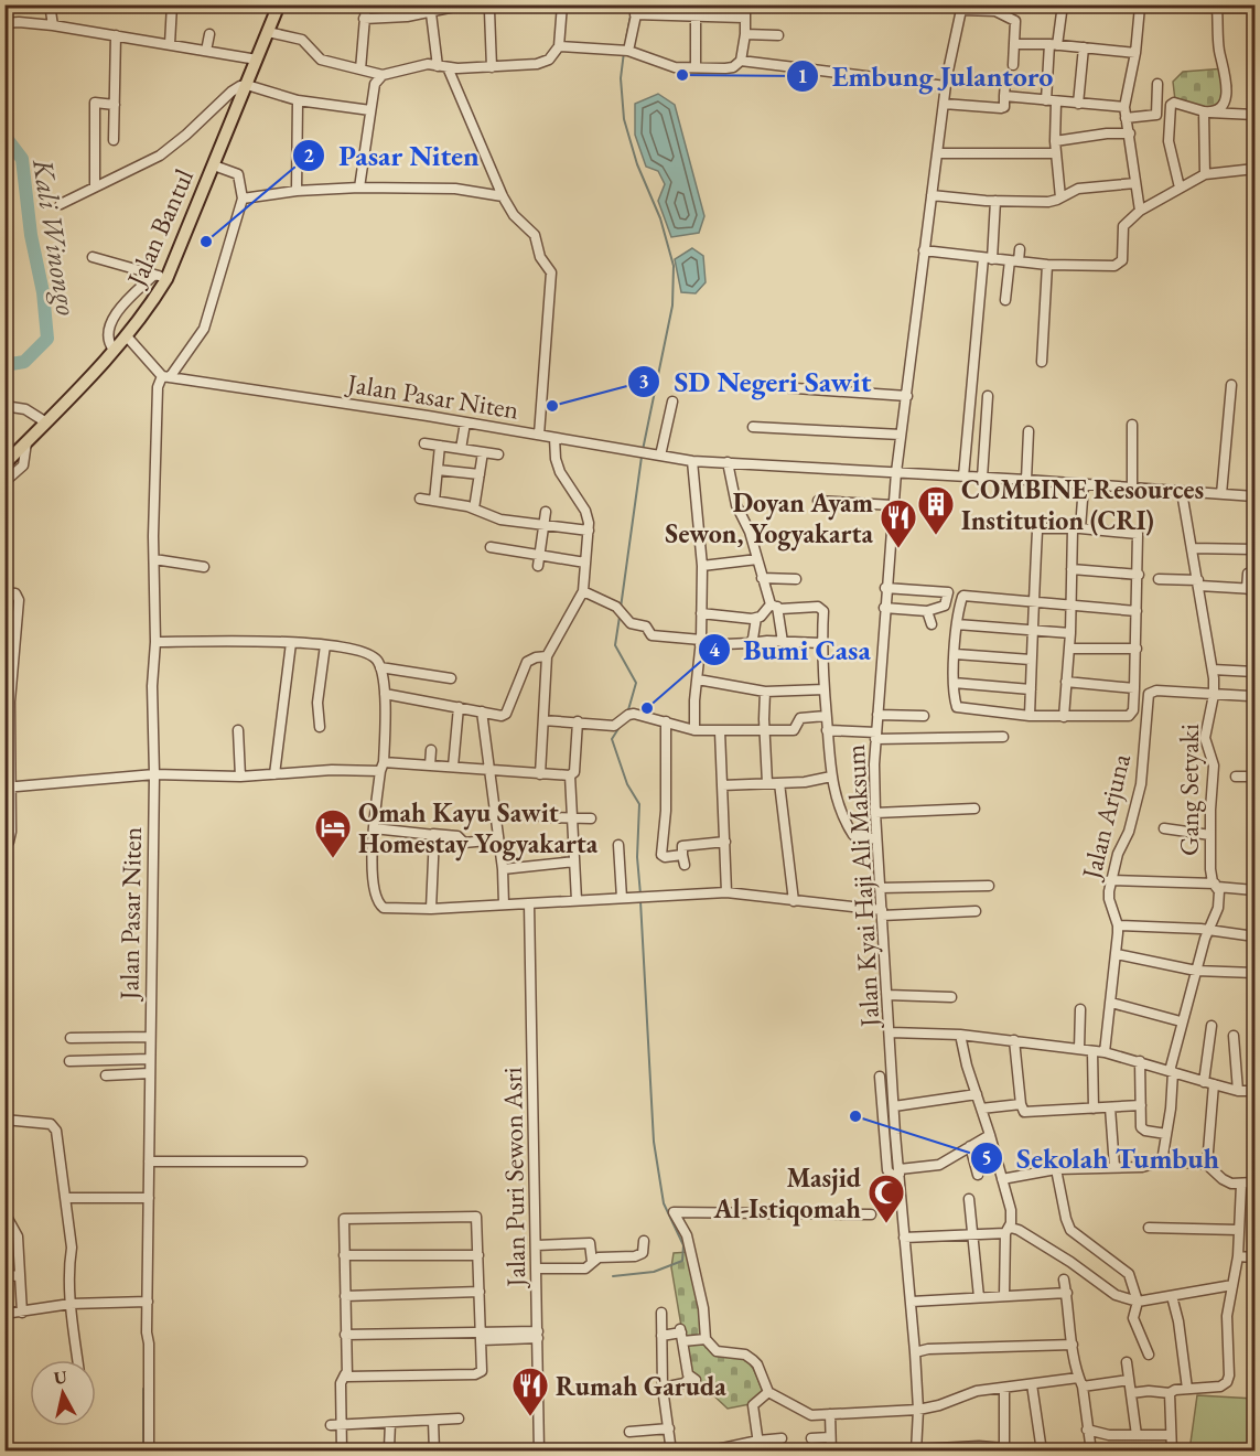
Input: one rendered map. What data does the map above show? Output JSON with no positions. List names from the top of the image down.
{
  "streets": {
    "main road": ["Jalan Bantul"],
    "street": [
      "Jalan Pasar Niten",
      "Gang Setyaki",
      "Jalan Arjuna",
      "Jalan Kyai Haji Ali Maksum",
      "Jalan Puri Sewon Asri"
    ]
  },
  "crossings": [
    ["Jalan Pasar Niten", "Gang Setyaki"],
    ["Jalan Pasar Niten", "Jalan Kyai Haji Ali Maksum"],
    ["Gang Setyaki", "Jalan Arjuna"]
  ],
  "water": ["Kali Winongo"],
  "places": {
    "other": [
      "Embung Julantoro",
      "Pasar Niten",
      "SD Negeri Sawit",
      "Bumi Casa",
      "Sekolah Tumbuh"
    ],
    "building": ["COMBINE Resources Institution (CRI)"],
    "restaurant": ["Doyan Ayam Sewon, Yogyakarta", "Rumah Garuda"],
    "hotel": ["Omah Kayu Sawit Homestay Yogyakarta"],
    "mosque": ["Masjid Al-Istiqomah"]
  },
  "north": "top"
}
